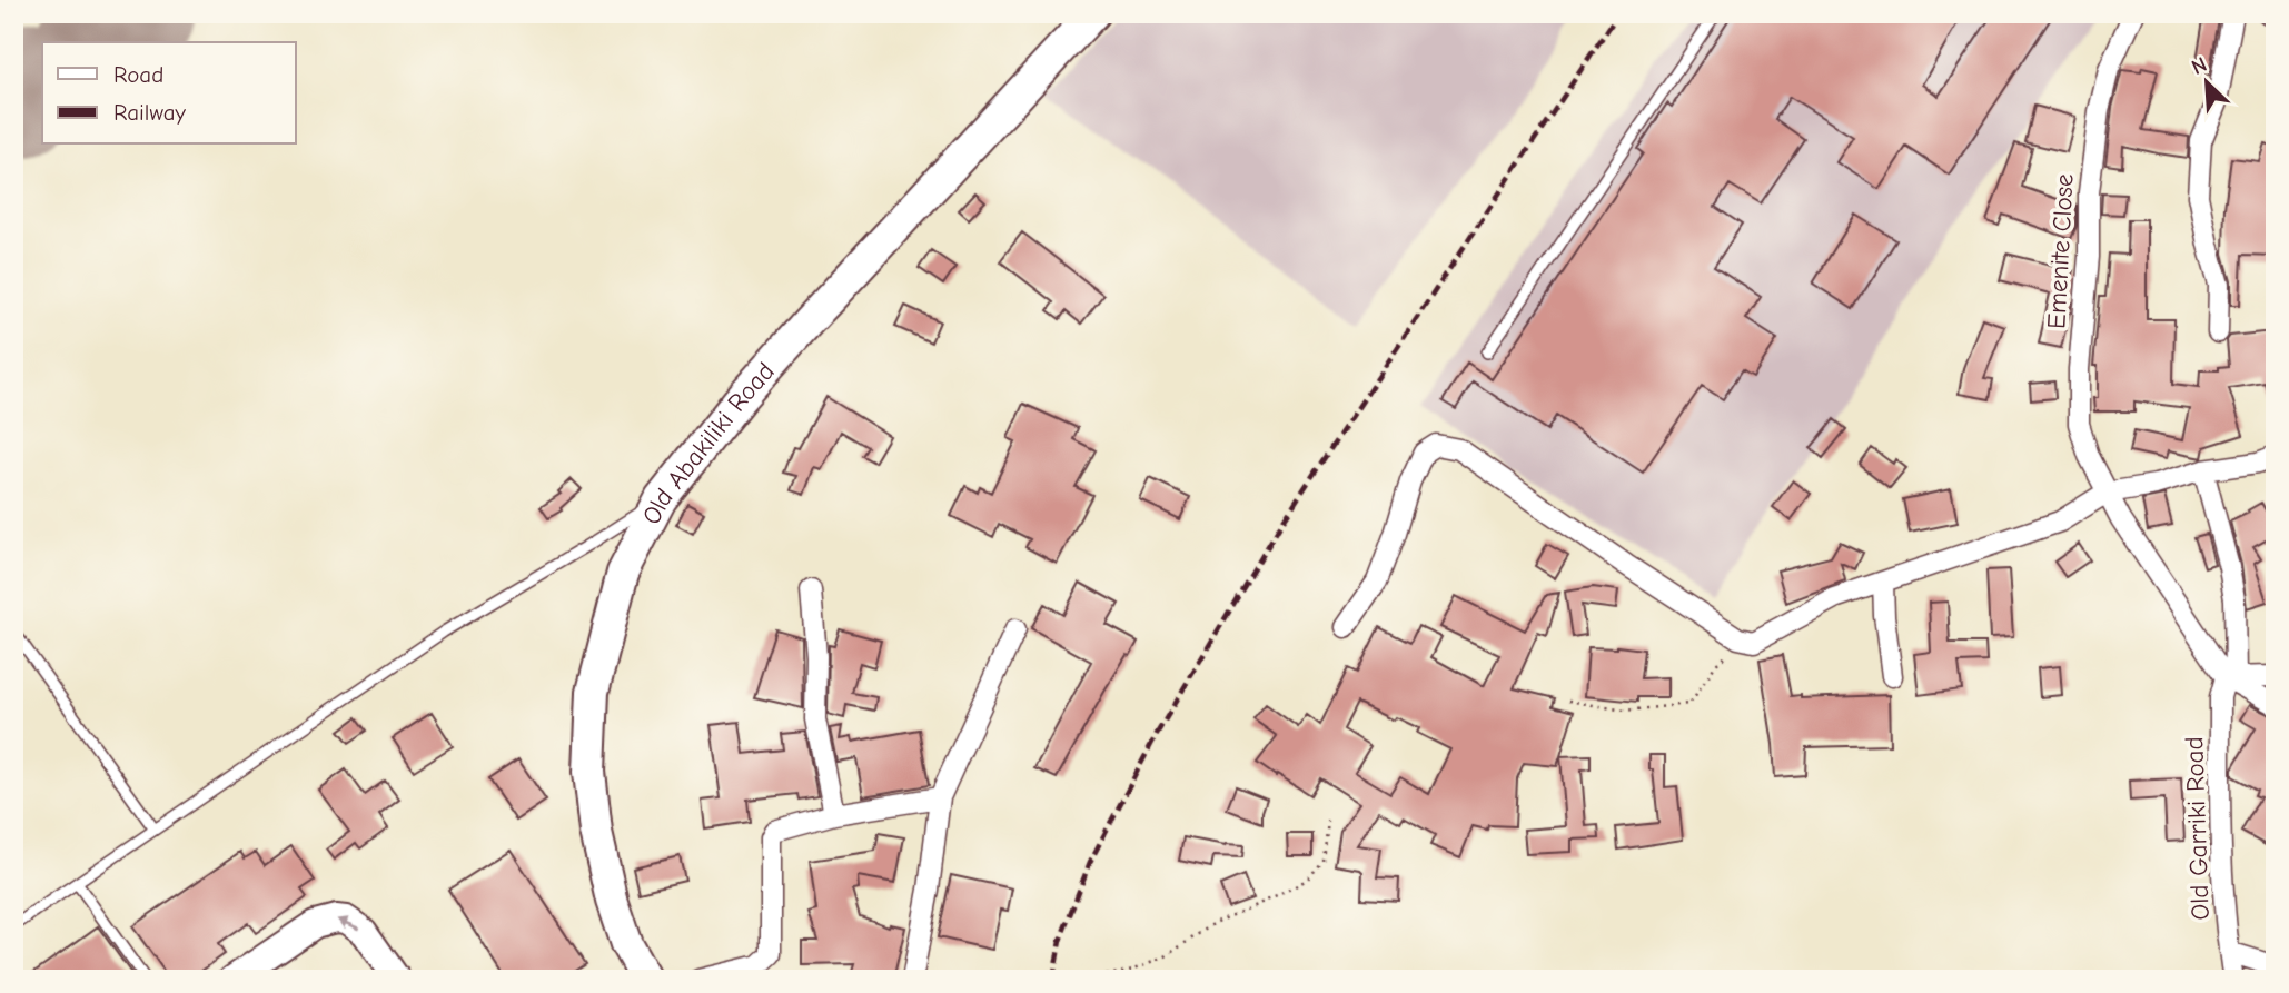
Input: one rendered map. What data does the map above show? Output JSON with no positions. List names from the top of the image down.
{
  "streets": {
    "main road": ["Old Abakiliki Road"],
    "street": ["Emenite Close", "Old Garriki Road"]
  },
  "crossings": [
    ["Emenite Close", "Old Garriki Road"]
  ],
  "legend": ["Road", "Railway"],
  "north": "top left"
}
